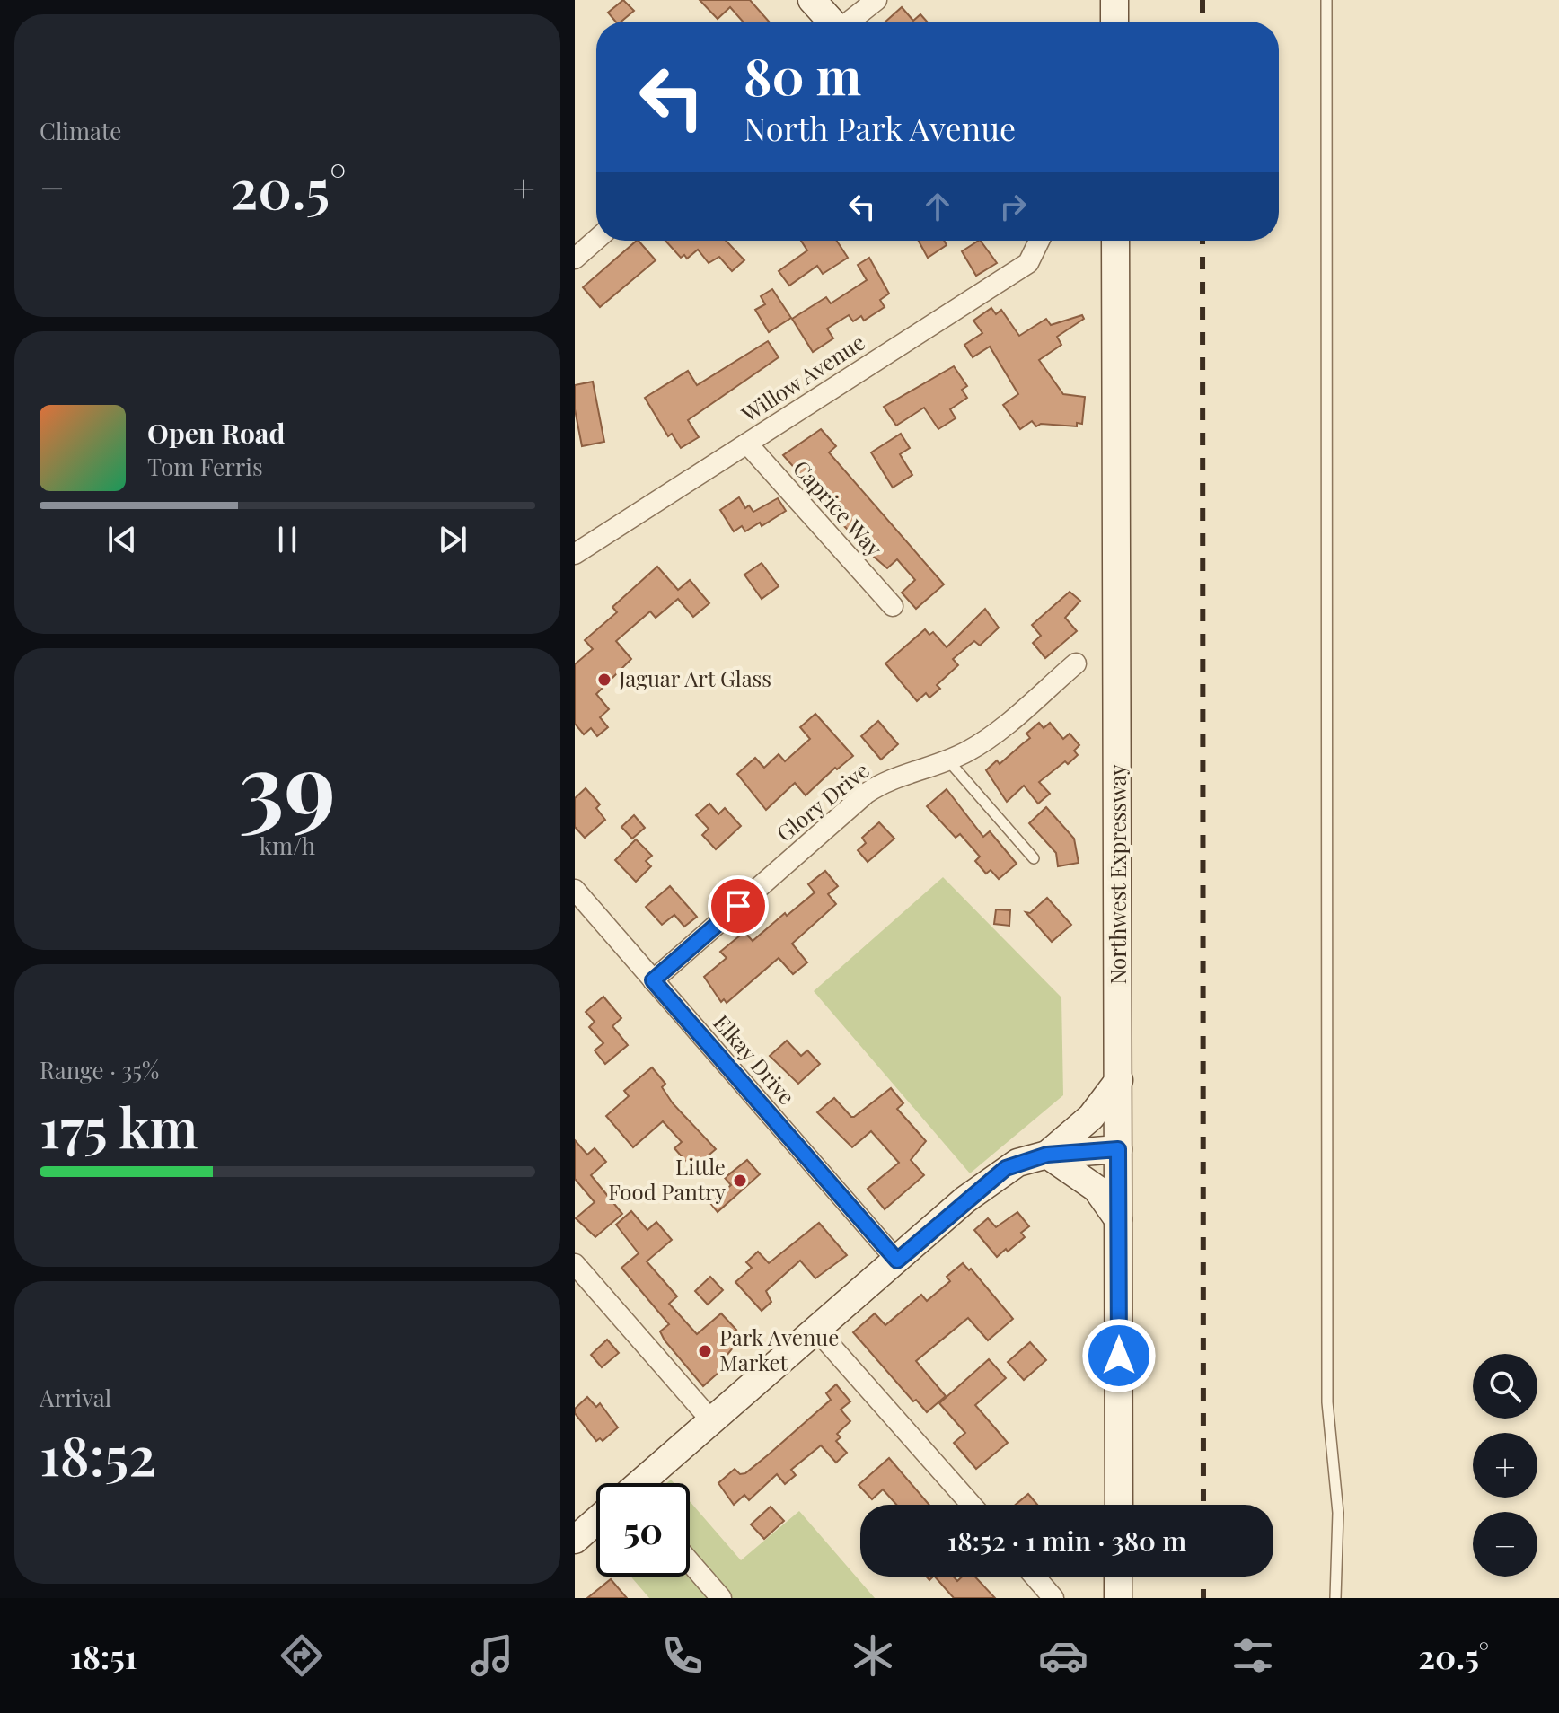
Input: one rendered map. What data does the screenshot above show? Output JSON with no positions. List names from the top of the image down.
{
  "streets": {
    "main road": ["Northwest Expressway"],
    "street": [
      "Willow Avenue",
      "Caprice Way",
      "Glory Drive",
      "Elkay Drive"
    ]
  },
  "crossings": [
    ["Willow Avenue", "Caprice Way"],
    ["Glory Drive", "Elkay Drive"]
  ],
  "places": ["Jaguar Art Glass", "Little Food Pantry", "Park Avenue Market"],
  "page": {
    "tile": [
      "Climate",
      ["39", "km/h"],
      ["Range · 35%", "175 km"],
      ["Arrival", "18:52"]
    ],
    "turn": ["80 m", "North Park Avenue"],
    "heat": ["−", "20.5°", "+"],
    "song": ["Open Road", "Tom Ferris"],
    "map_buttons": ["+", "−"],
    "limit": "50",
    "trip": "18:52 · 1 min · 380 m",
    "tabs": ["18:51", "20.5°"]
  }
}
